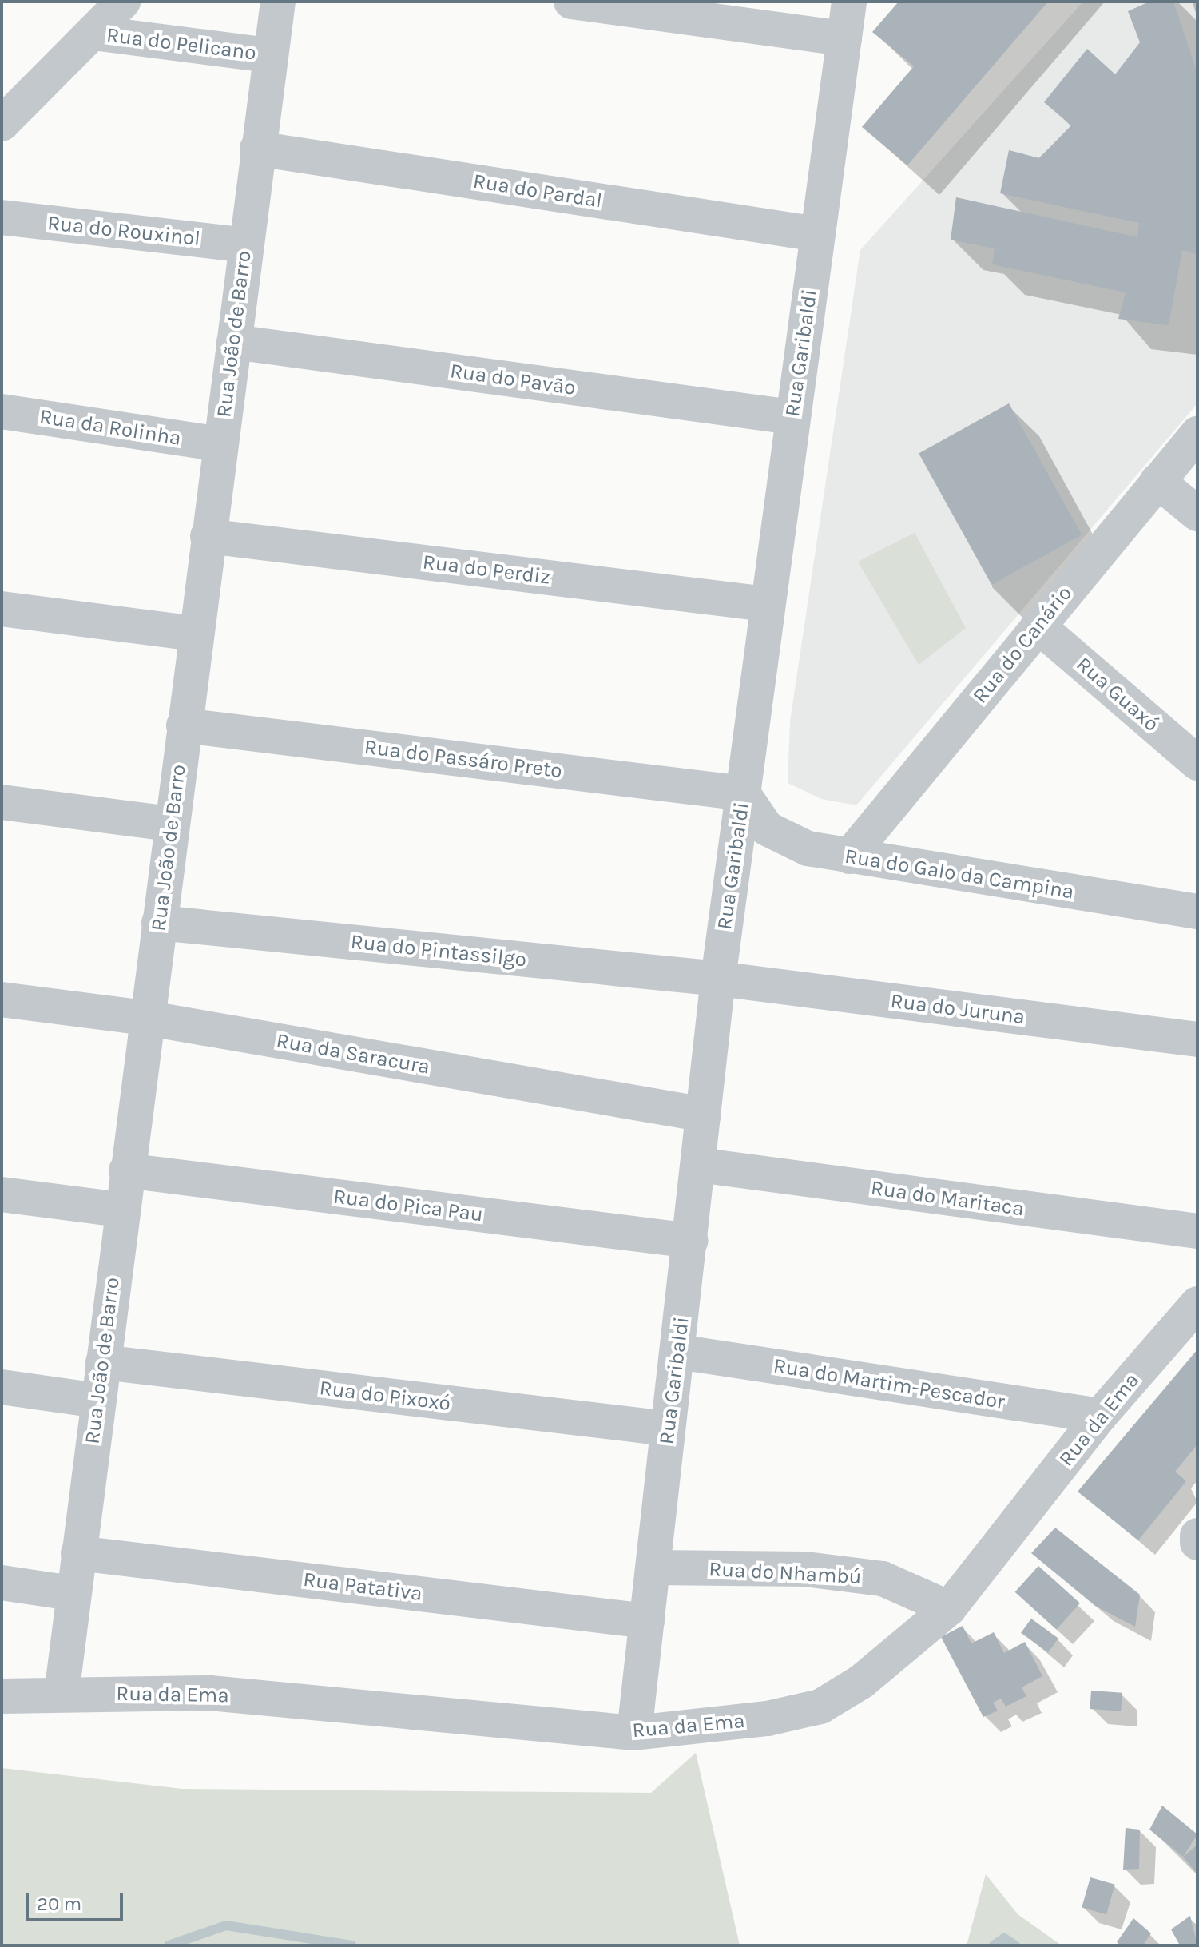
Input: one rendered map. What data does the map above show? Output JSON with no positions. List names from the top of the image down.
{
  "streets": {
    "street": [
      "Rua do Pelicano",
      "Rua do Pardal",
      "Rua do Rouxinol",
      "Rua João de Barro",
      "Rua Garibaldi",
      "Rua do Pavão",
      "Rua da Rolinha",
      "Rua do Perdiz",
      "Rua do Canário",
      "Rua Guaxó",
      "Rua do Passáro Preto",
      "Rua do Galo da Campina",
      "Rua do Pintassilgo",
      "Rua do Juruna",
      "Rua da Saracura",
      "Rua do Maritaca",
      "Rua do Pica Pau",
      "Rua do Martim-Pescador",
      "Rua do Pixoxó",
      "Rua da Ema",
      "Rua do Nhambú",
      "Rua Patativa"
    ]
  },
  "crossings": [
    ["Rua do Pelicano", "Rua João de Barro"],
    ["Rua do Pardal", "Rua João de Barro"],
    ["Rua do Pardal", "Rua Garibaldi"],
    ["Rua do Rouxinol", "Rua João de Barro"],
    ["Rua João de Barro", "Rua do Pavão"],
    ["Rua João de Barro", "Rua da Rolinha"],
    ["Rua João de Barro", "Rua do Perdiz"],
    ["Rua João de Barro", "Rua do Passáro Preto"],
    ["Rua João de Barro", "Rua do Pintassilgo"],
    ["Rua João de Barro", "Rua da Saracura"],
    ["Rua João de Barro", "Rua do Pica Pau"],
    ["Rua João de Barro", "Rua do Pixoxó"],
    ["Rua João de Barro", "Rua da Ema"],
    ["Rua João de Barro", "Rua Patativa"],
    ["Rua Garibaldi", "Rua do Pavão"],
    ["Rua Garibaldi", "Rua do Perdiz"],
    ["Rua Garibaldi", "Rua do Passáro Preto"],
    ["Rua Garibaldi", "Rua do Galo da Campina"],
    ["Rua Garibaldi", "Rua do Pintassilgo"],
    ["Rua Garibaldi", "Rua do Juruna"],
    ["Rua Garibaldi", "Rua da Saracura"],
    ["Rua Garibaldi", "Rua do Maritaca"],
    ["Rua Garibaldi", "Rua do Pica Pau"],
    ["Rua Garibaldi", "Rua do Martim-Pescador"],
    ["Rua Garibaldi", "Rua do Pixoxó"],
    ["Rua Garibaldi", "Rua da Ema"],
    ["Rua Garibaldi", "Rua do Nhambú"],
    ["Rua Garibaldi", "Rua Patativa"],
    ["Rua do Canário", "Rua Guaxó"],
    ["Rua do Canário", "Rua do Galo da Campina"],
    ["Rua do Passáro Preto", "Rua do Galo da Campina"],
    ["Rua do Pintassilgo", "Rua do Juruna"],
    ["Rua do Martim-Pescador", "Rua da Ema"],
    ["Rua da Ema", "Rua do Nhambú"]
  ],
  "scale_bar": "20 m"
}
